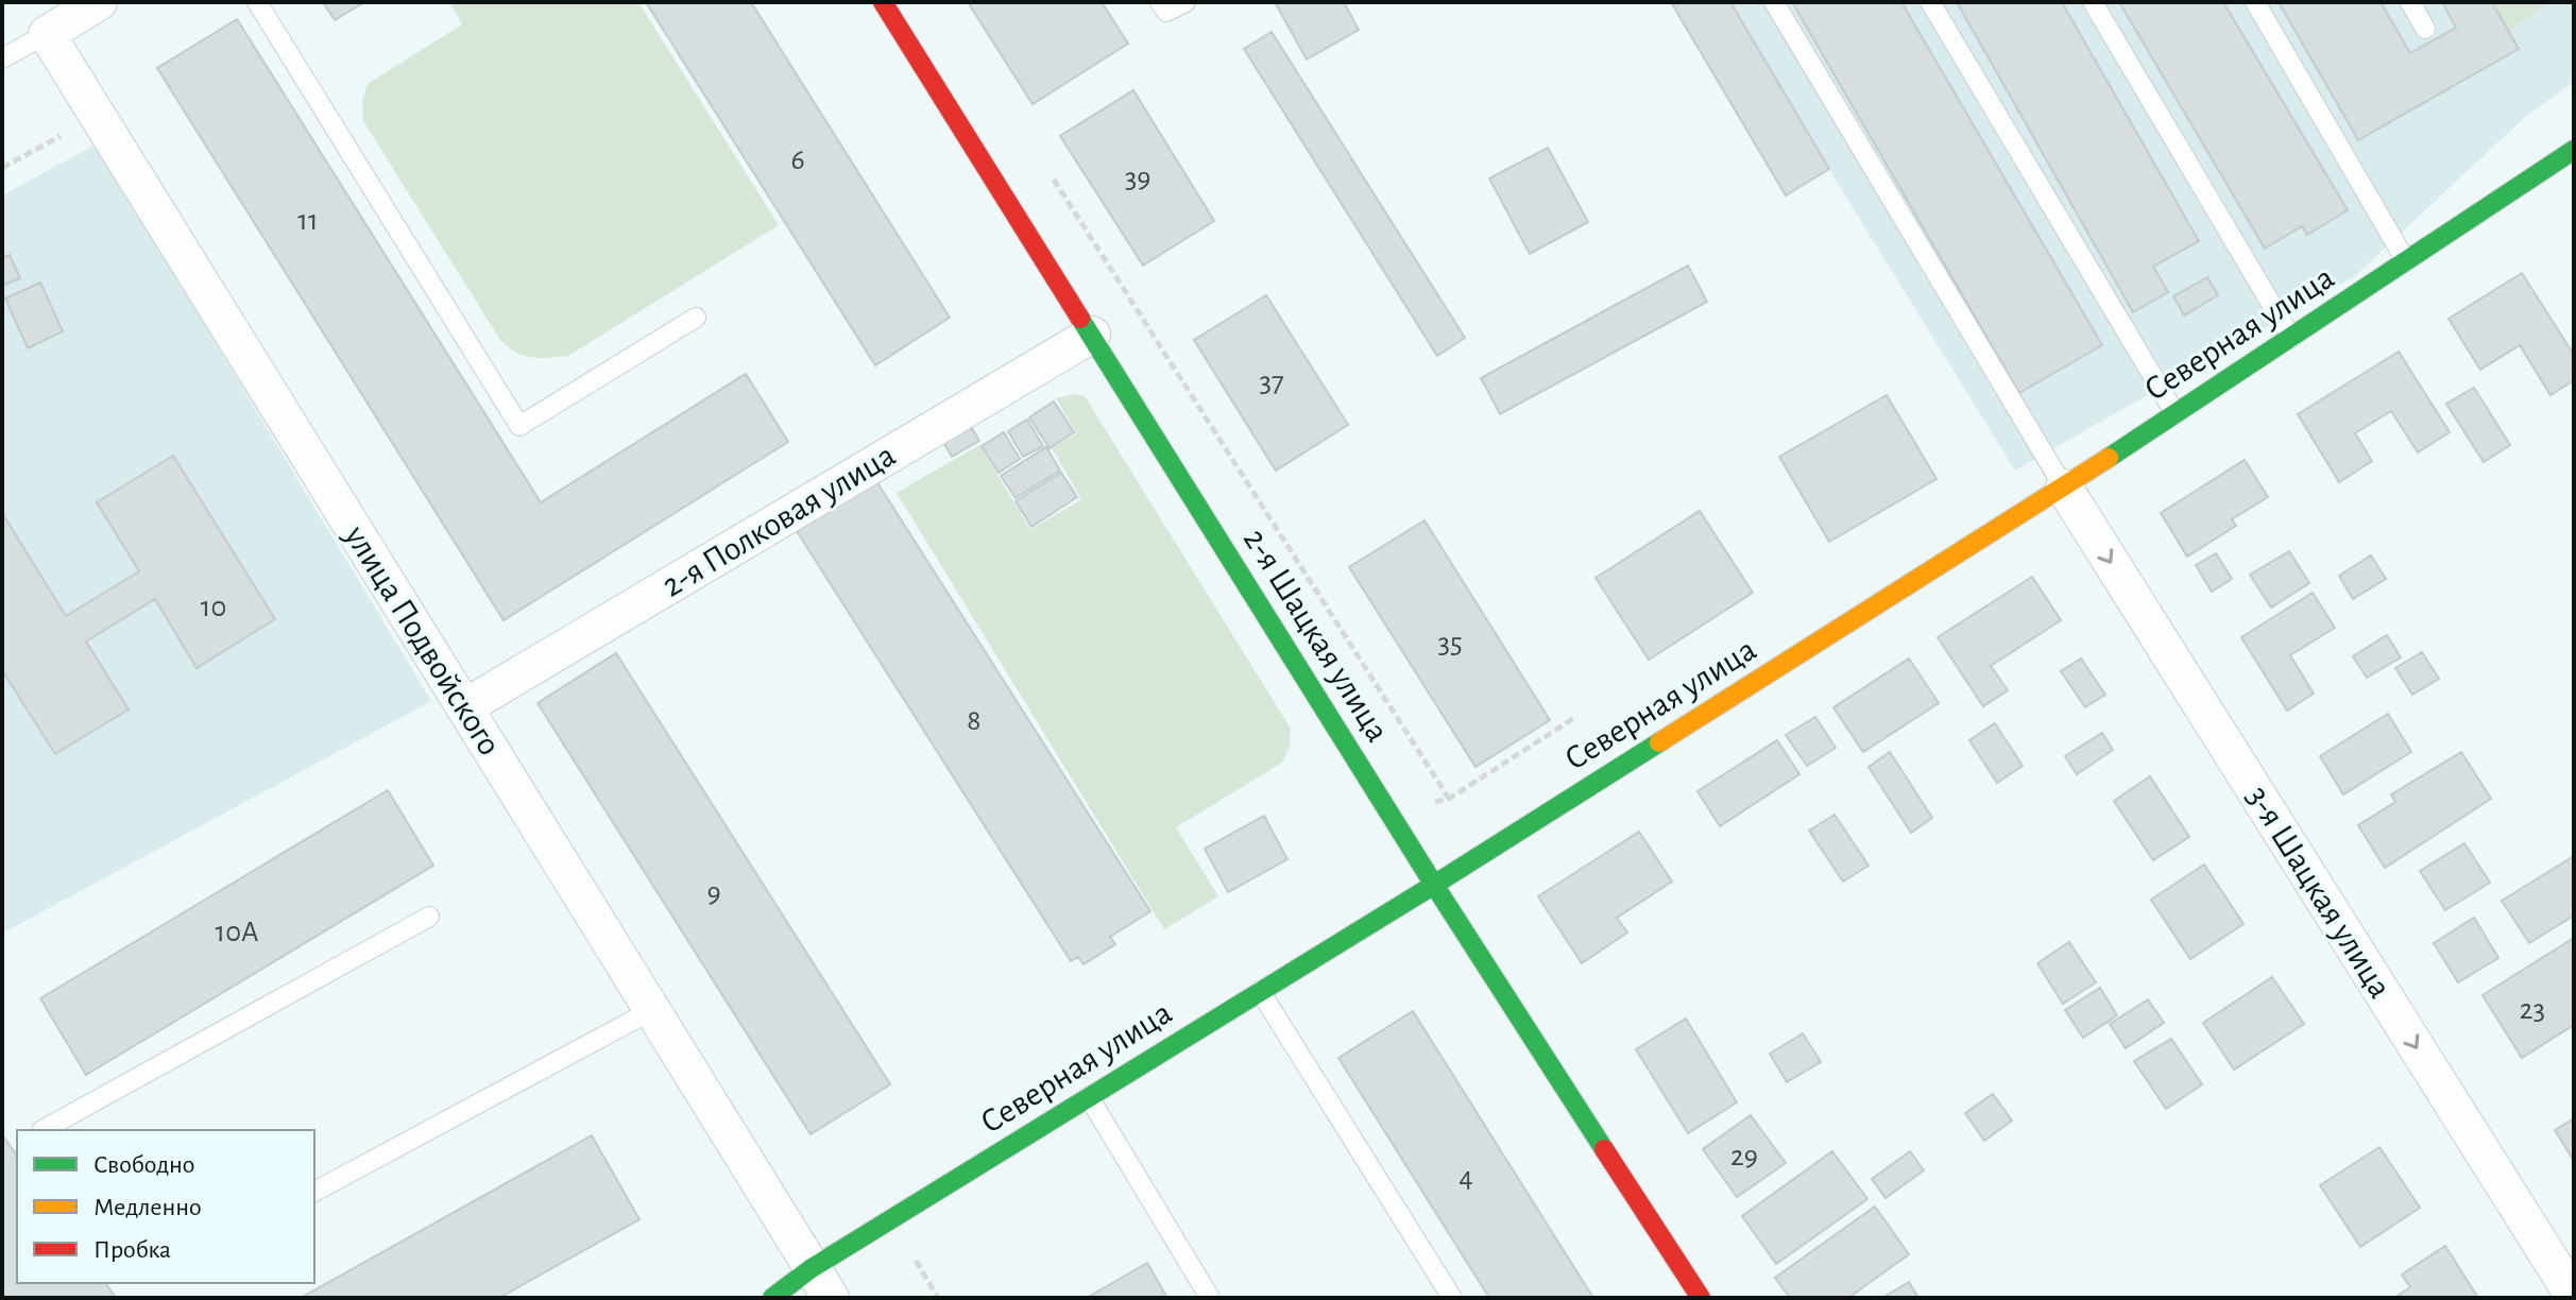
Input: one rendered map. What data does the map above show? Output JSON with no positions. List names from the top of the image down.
{
  "streets": {
    "street": [
      "Северная улица",
      "2-я Полковая улица",
      "2-я Шацкая улица",
      "улица Подвойского",
      "3-я Шацкая улица"
    ]
  },
  "crossings": [
    ["Северная улица", "2-я Шацкая улица"],
    ["Северная улица", "улица Подвойского"],
    ["Северная улица", "3-я Шацкая улица"],
    ["2-я Полковая улица", "2-я Шацкая улица"],
    ["2-я Полковая улица", "улица Подвойского"]
  ],
  "one_way": ["3-я Шацкая улица"],
  "house_numbers": [
    "6",
    "39",
    "11",
    "37",
    "10",
    "35",
    "8",
    "9",
    "10А",
    "23",
    "29",
    "4"
  ],
  "legend": ["Свободно", "Медленно", "Пробка"]
}
